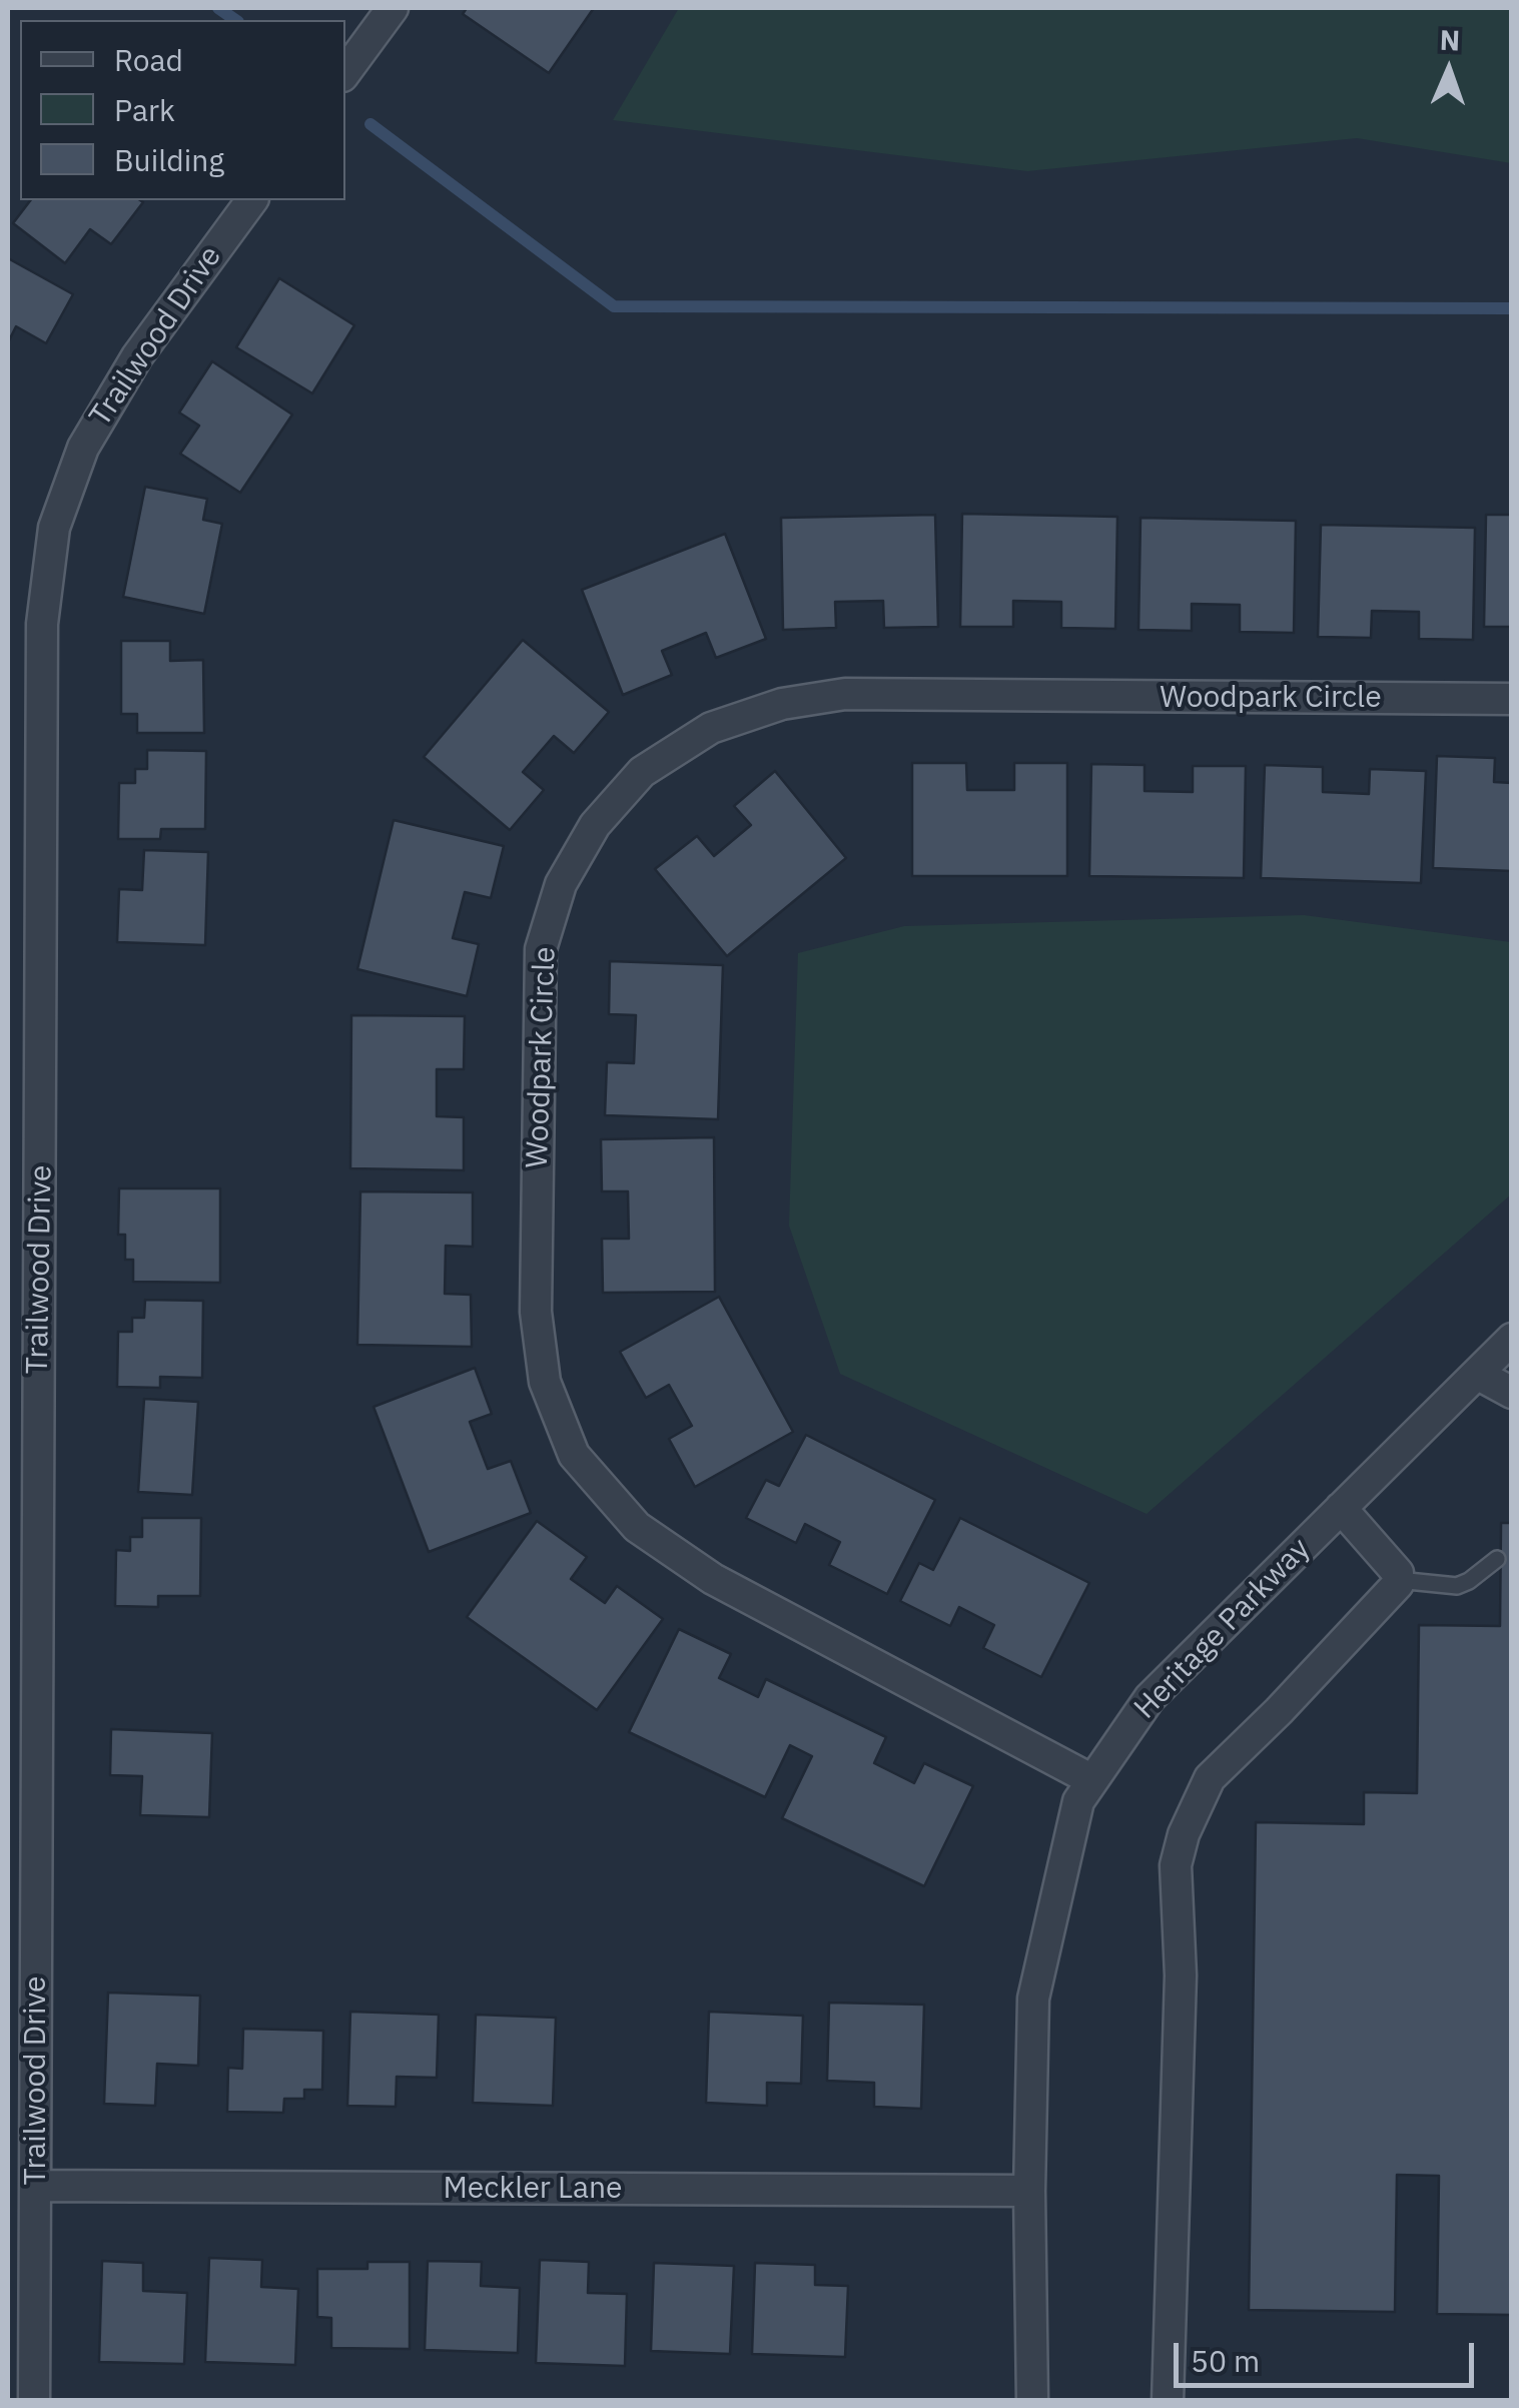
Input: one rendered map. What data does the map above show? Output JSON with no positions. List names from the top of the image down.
{
  "streets": {
    "street": [
      "Trailwood Drive",
      "Woodpark Circle",
      "Heritage Parkway",
      "Meckler Lane"
    ]
  },
  "crossings": [
    ["Trailwood Drive", "Meckler Lane"],
    ["Woodpark Circle", "Heritage Parkway"],
    ["Heritage Parkway", "Meckler Lane"]
  ],
  "legend": ["Road", "Park", "Building"],
  "scale_bar": "50 m",
  "north": "top"
}
